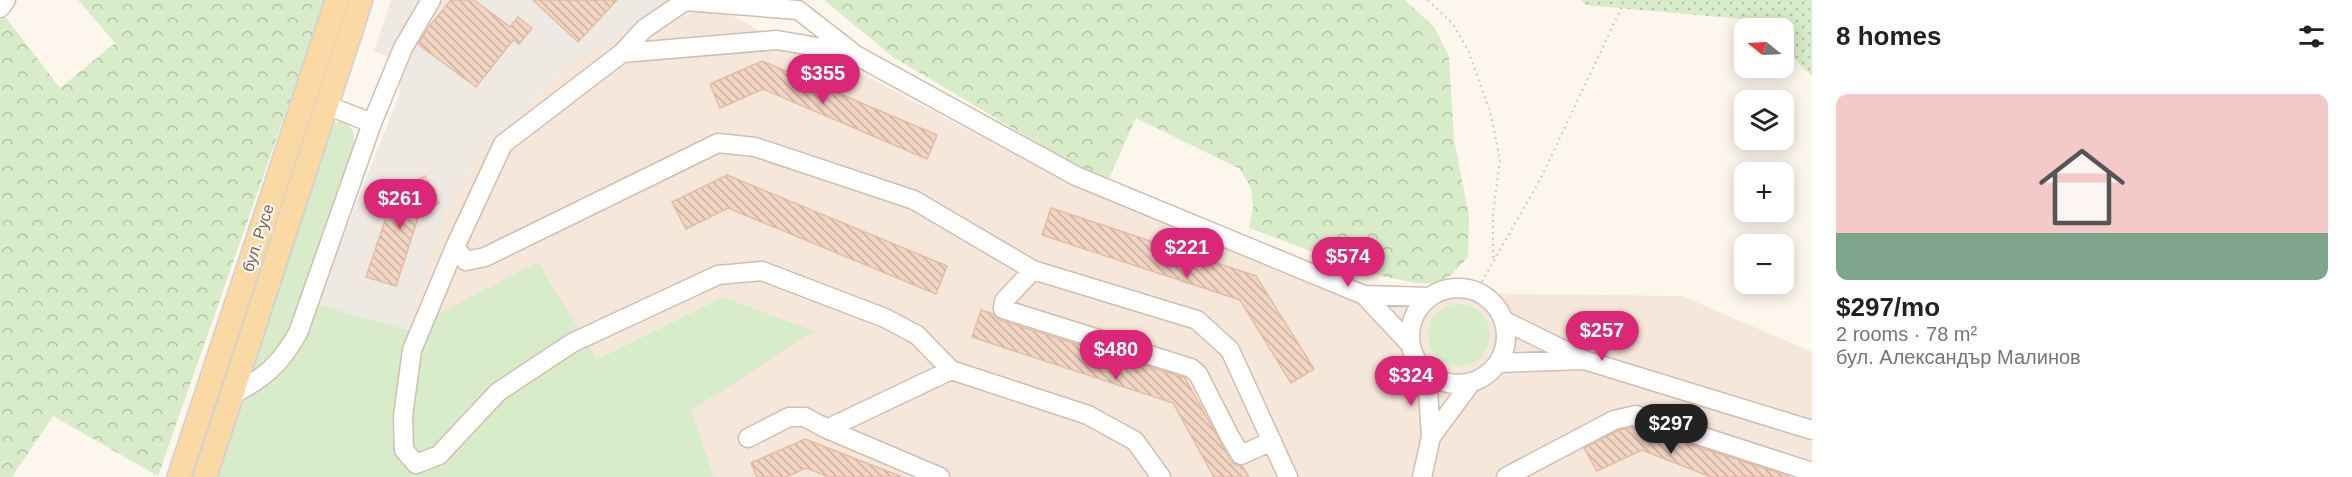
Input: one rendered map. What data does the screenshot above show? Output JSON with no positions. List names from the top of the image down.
{
  "streets": {
    "main road": ["бул. Русе"]
  },
  "north": "left",
  "page": {
    "heading": "8 homes",
    "map_buttons": ["+", "−"],
    "price": [
      "$355",
      "$261",
      "$221",
      "$574",
      "$257",
      "$480",
      "$324",
      "$297"
    ],
    "list": [
      {
        "name": "$297/mo",
        "note": "2 rooms · 78 m² · бул. Александър Малинов"
      }
    ]
  }
}
